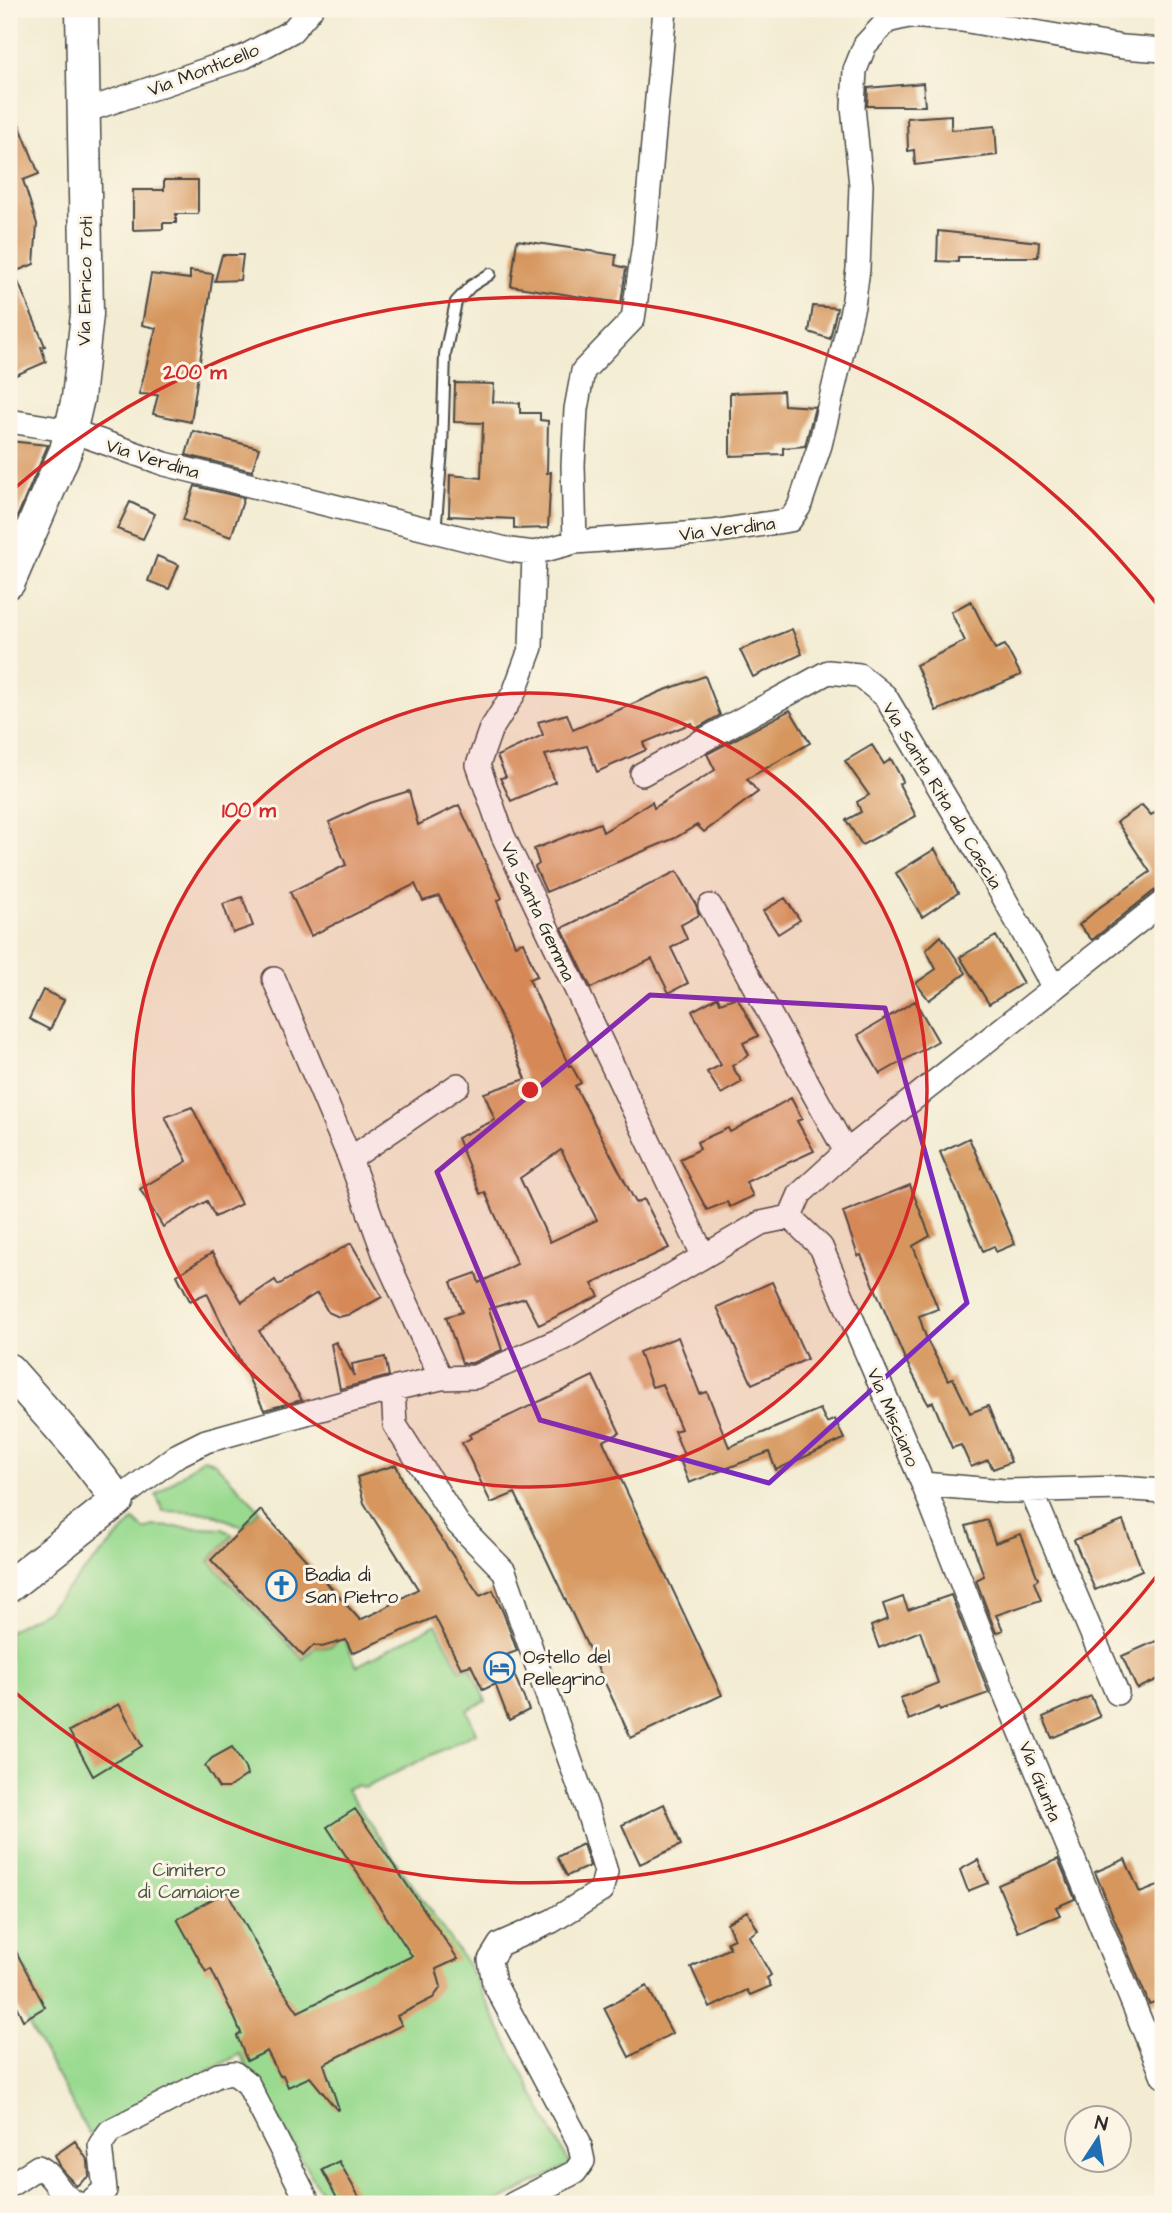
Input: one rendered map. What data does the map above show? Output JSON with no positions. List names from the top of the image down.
{
  "streets": {
    "street": [
      "Via Monticello",
      "Via Enrico Toti",
      "Via Verdina",
      "Via Santa Rita da Cascia",
      "Via Santa Gemma",
      "Via Misciano",
      "Via Giunta"
    ]
  },
  "crossings": [
    ["Via Monticello", "Via Enrico Toti"],
    ["Via Enrico Toti", "Via Verdina"],
    ["Via Verdina", "Via Santa Gemma"],
    ["Via Misciano", "Via Giunta"]
  ],
  "parks": ["Cimitero di Camaiore"],
  "places": {
    "church": ["Badia di San Pietro"],
    "hotel": ["Ostello del Pellegrino"]
  },
  "north": "top",
  "rings": ["200 m", "100 m"]
}
